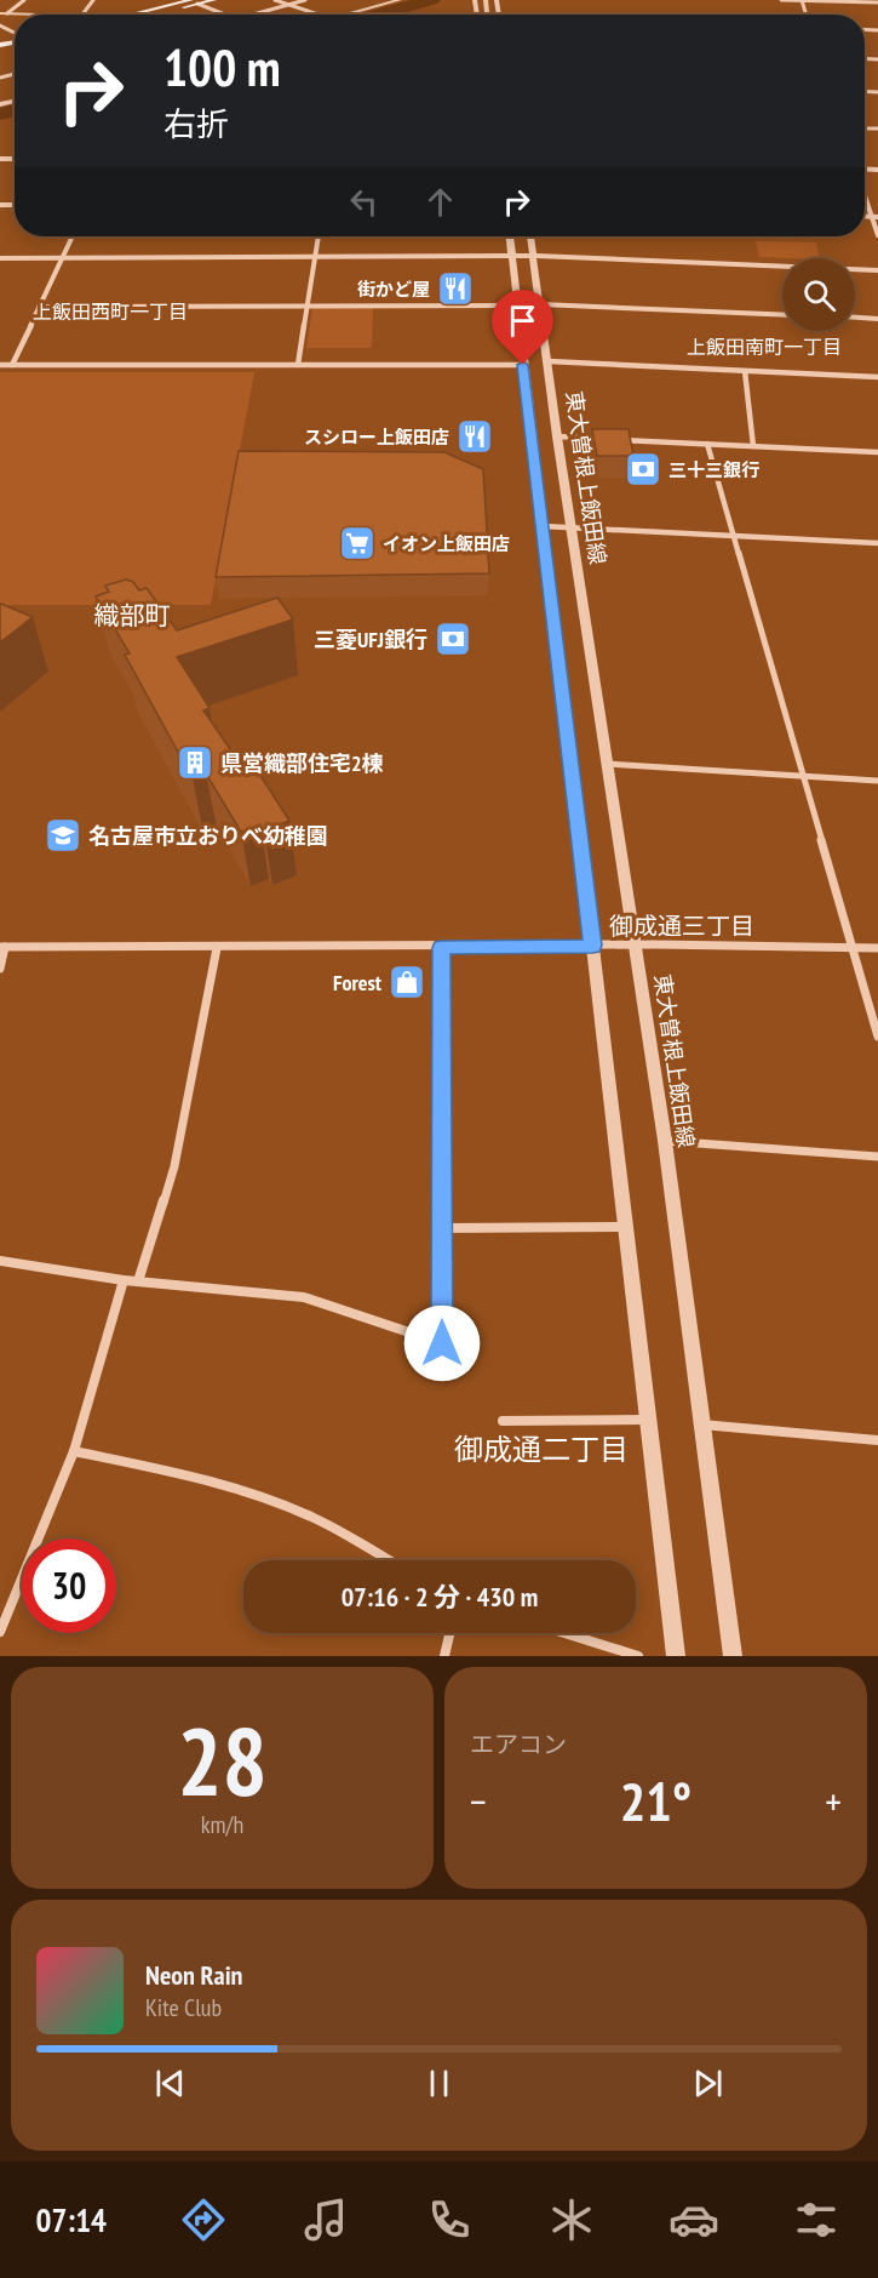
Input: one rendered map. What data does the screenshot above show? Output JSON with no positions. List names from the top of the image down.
{
  "streets": {
    "street": ["東大曽根上飯田線"]
  },
  "districts": [
    "上飯田西町一丁目",
    "上飯田南町一丁目",
    "織部町",
    "御成通三丁目",
    "御成通二丁目"
  ],
  "places": {
    "restaurant": ["街かど屋", "スシロー上飯田店"],
    "bank": ["三十三銀行", "三菱UFJ銀行"],
    "supermarket": ["イオン上飯田店"],
    "building": ["県営織部住宅2棟"],
    "school or university": ["名古屋市立おりべ幼稚園"],
    "shop": ["Forest"]
  },
  "page": {
    "turn": ["100 m", "右折"],
    "limit": "30",
    "trip": "07:16 · 2 分 · 430 m",
    "tile": [
      ["28", "km/h"],
      "エアコン"
    ],
    "heat": ["−", "21°", "+"],
    "song": ["Neon Rain", "Kite Club"],
    "tabs": "07:14"
  }
}
